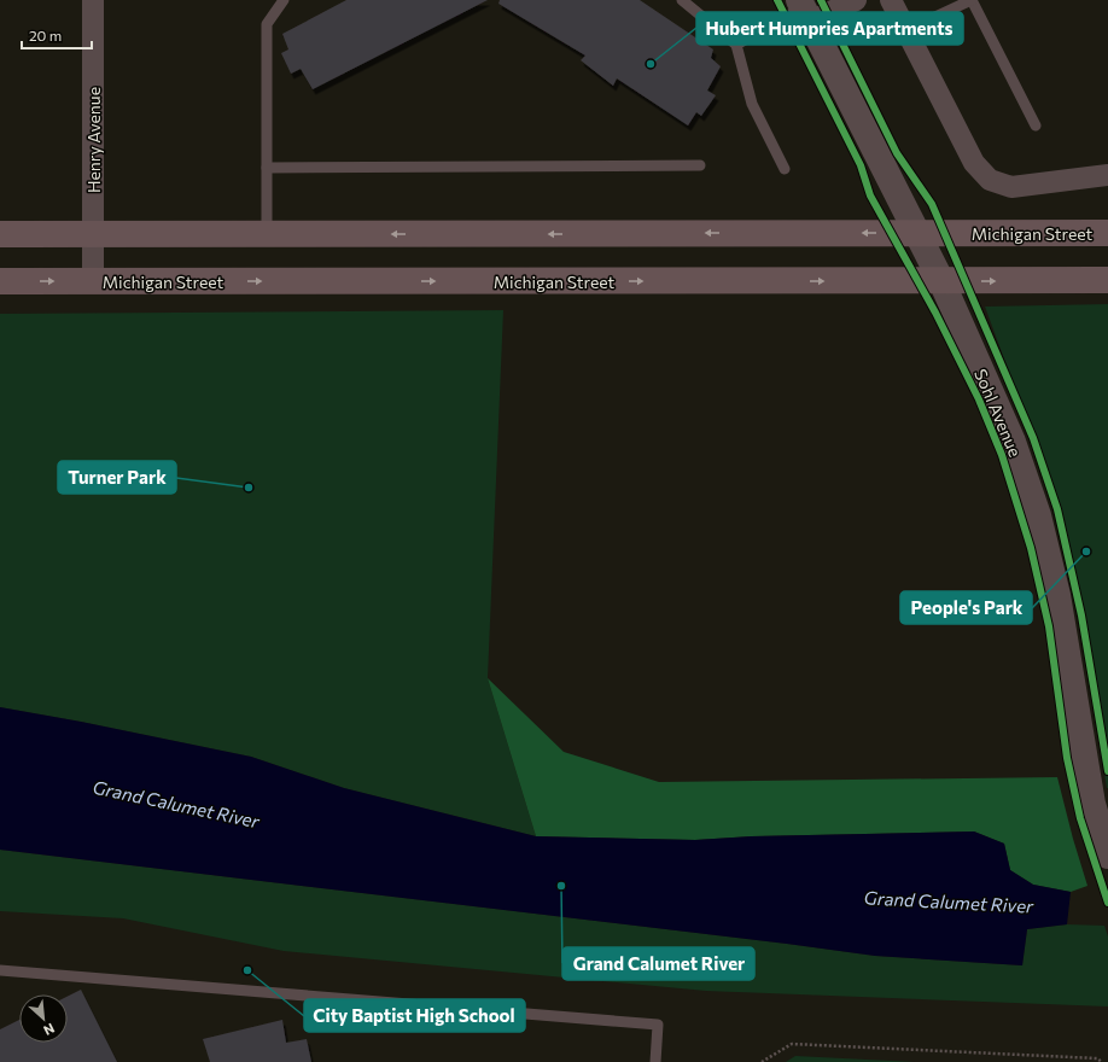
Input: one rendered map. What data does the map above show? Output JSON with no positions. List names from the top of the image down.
{
  "streets": {
    "main road": ["Michigan Street"],
    "street": ["Henry Avenue", "Sohl Avenue"]
  },
  "crossings": [
    ["Henry Avenue", "Michigan Street"],
    ["Michigan Street", "Sohl Avenue"]
  ],
  "water": ["Grand Calumet River"],
  "places": [
    "Hubert Humpries Apartments",
    "Turner Park",
    "People's Park",
    "Grand Calumet River",
    "City Baptist High School"
  ],
  "scale_bar": "20 m",
  "north": "bottom right"
}
